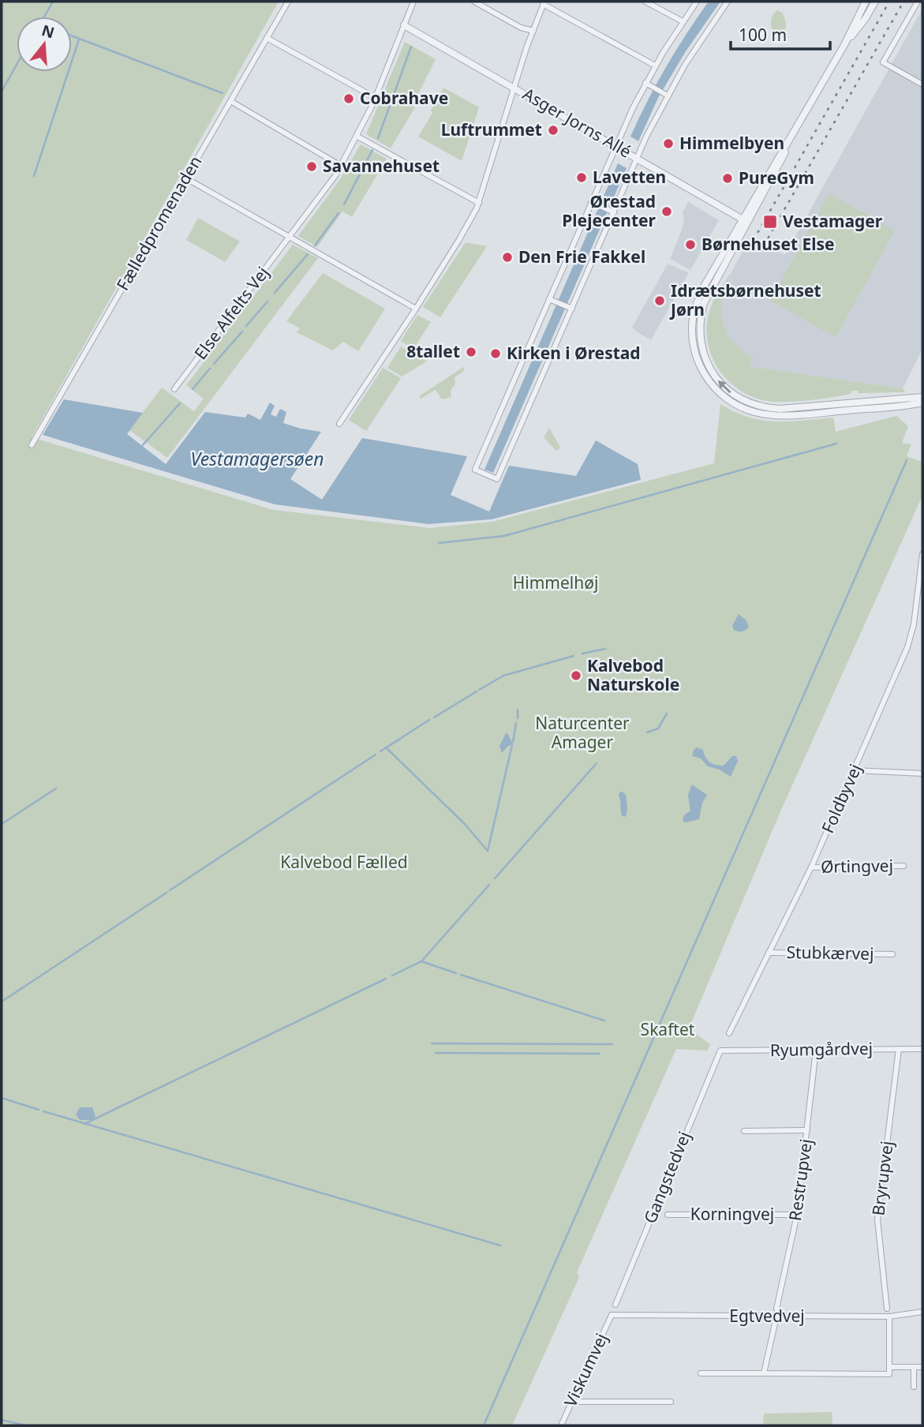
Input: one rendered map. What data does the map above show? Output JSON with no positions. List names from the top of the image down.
{
  "streets": {
    "street": [
      "Asger Jorns Allé",
      "Fælledpromenaden",
      "Else Alfelts Vej",
      "Foldbyvej",
      "Ørtingvej",
      "Stubkærvej",
      "Ryumgårdvej",
      "Gangstedvej",
      "Bryrupvej",
      "Restrupvej",
      "Korningvej",
      "Egtvedvej",
      "Viskumvej"
    ]
  },
  "crossings": [
    ["Asger Jorns Allé", "Else Alfelts Vej"],
    ["Foldbyvej", "Ørtingvej"],
    ["Foldbyvej", "Stubkærvej"],
    ["Ryumgårdvej", "Gangstedvej"],
    ["Ryumgårdvej", "Bryrupvej"],
    ["Ryumgårdvej", "Restrupvej"],
    ["Restrupvej", "Korningvej"],
    ["Egtvedvej", "Viskumvej"]
  ],
  "water": ["Vestamagersøen"],
  "parks": [
    "Himmelhøj",
    "Naturcenter Amager",
    "Kalvebod Fælled",
    "Skaftet"
  ],
  "places": {
    "other": [
      "Cobrahave",
      "Luftrummet",
      "Himmelbyen",
      "Savannehuset",
      "Lavetten",
      "PureGym",
      "Ørestad Plejecenter",
      "Børnehuset Else",
      "Den Frie Fakkel",
      "Idrætsbørnehuset Jørn",
      "8tallet",
      "Kirken i Ørestad",
      "Kalvebod Naturskole"
    ],
    "transit": ["Vestamager"]
  },
  "scale_bar": "100 m",
  "north": "top"
}
